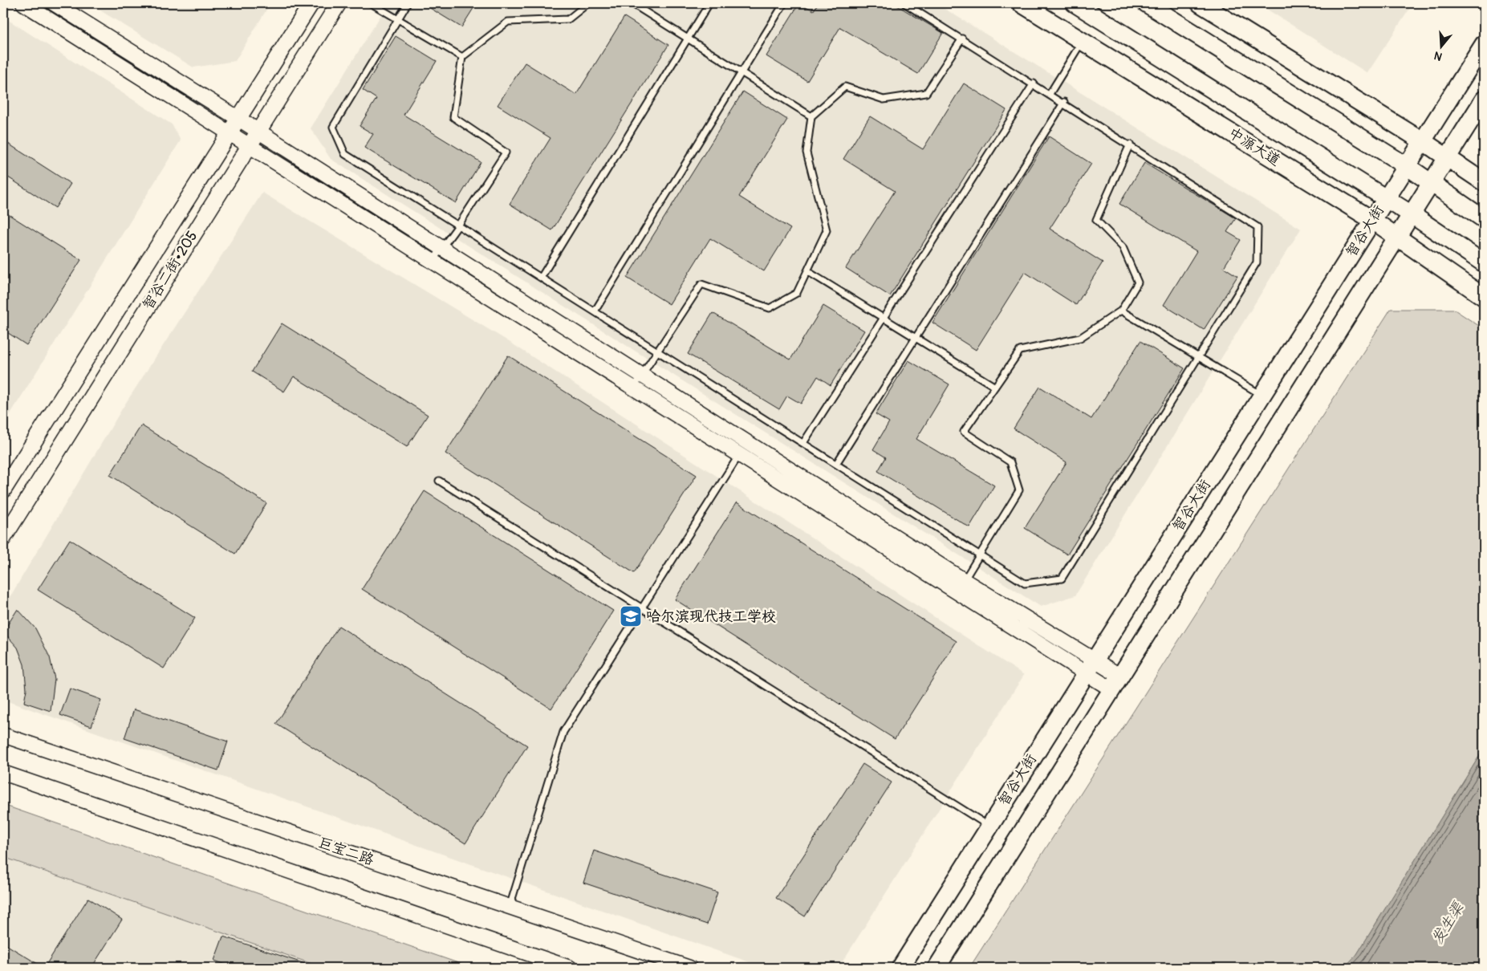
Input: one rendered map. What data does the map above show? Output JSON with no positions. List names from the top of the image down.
{
  "streets": {
    "main road": ["中源大道", "智谷大街", "智谷二街•205"],
    "street": ["巨宝二路"]
  },
  "crossings": [
    ["中源大道", "智谷大街"]
  ],
  "water": ["发生渠"],
  "places": {
    "school or university": ["哈尔滨现代技工学校"]
  },
  "north": "bottom"
}
